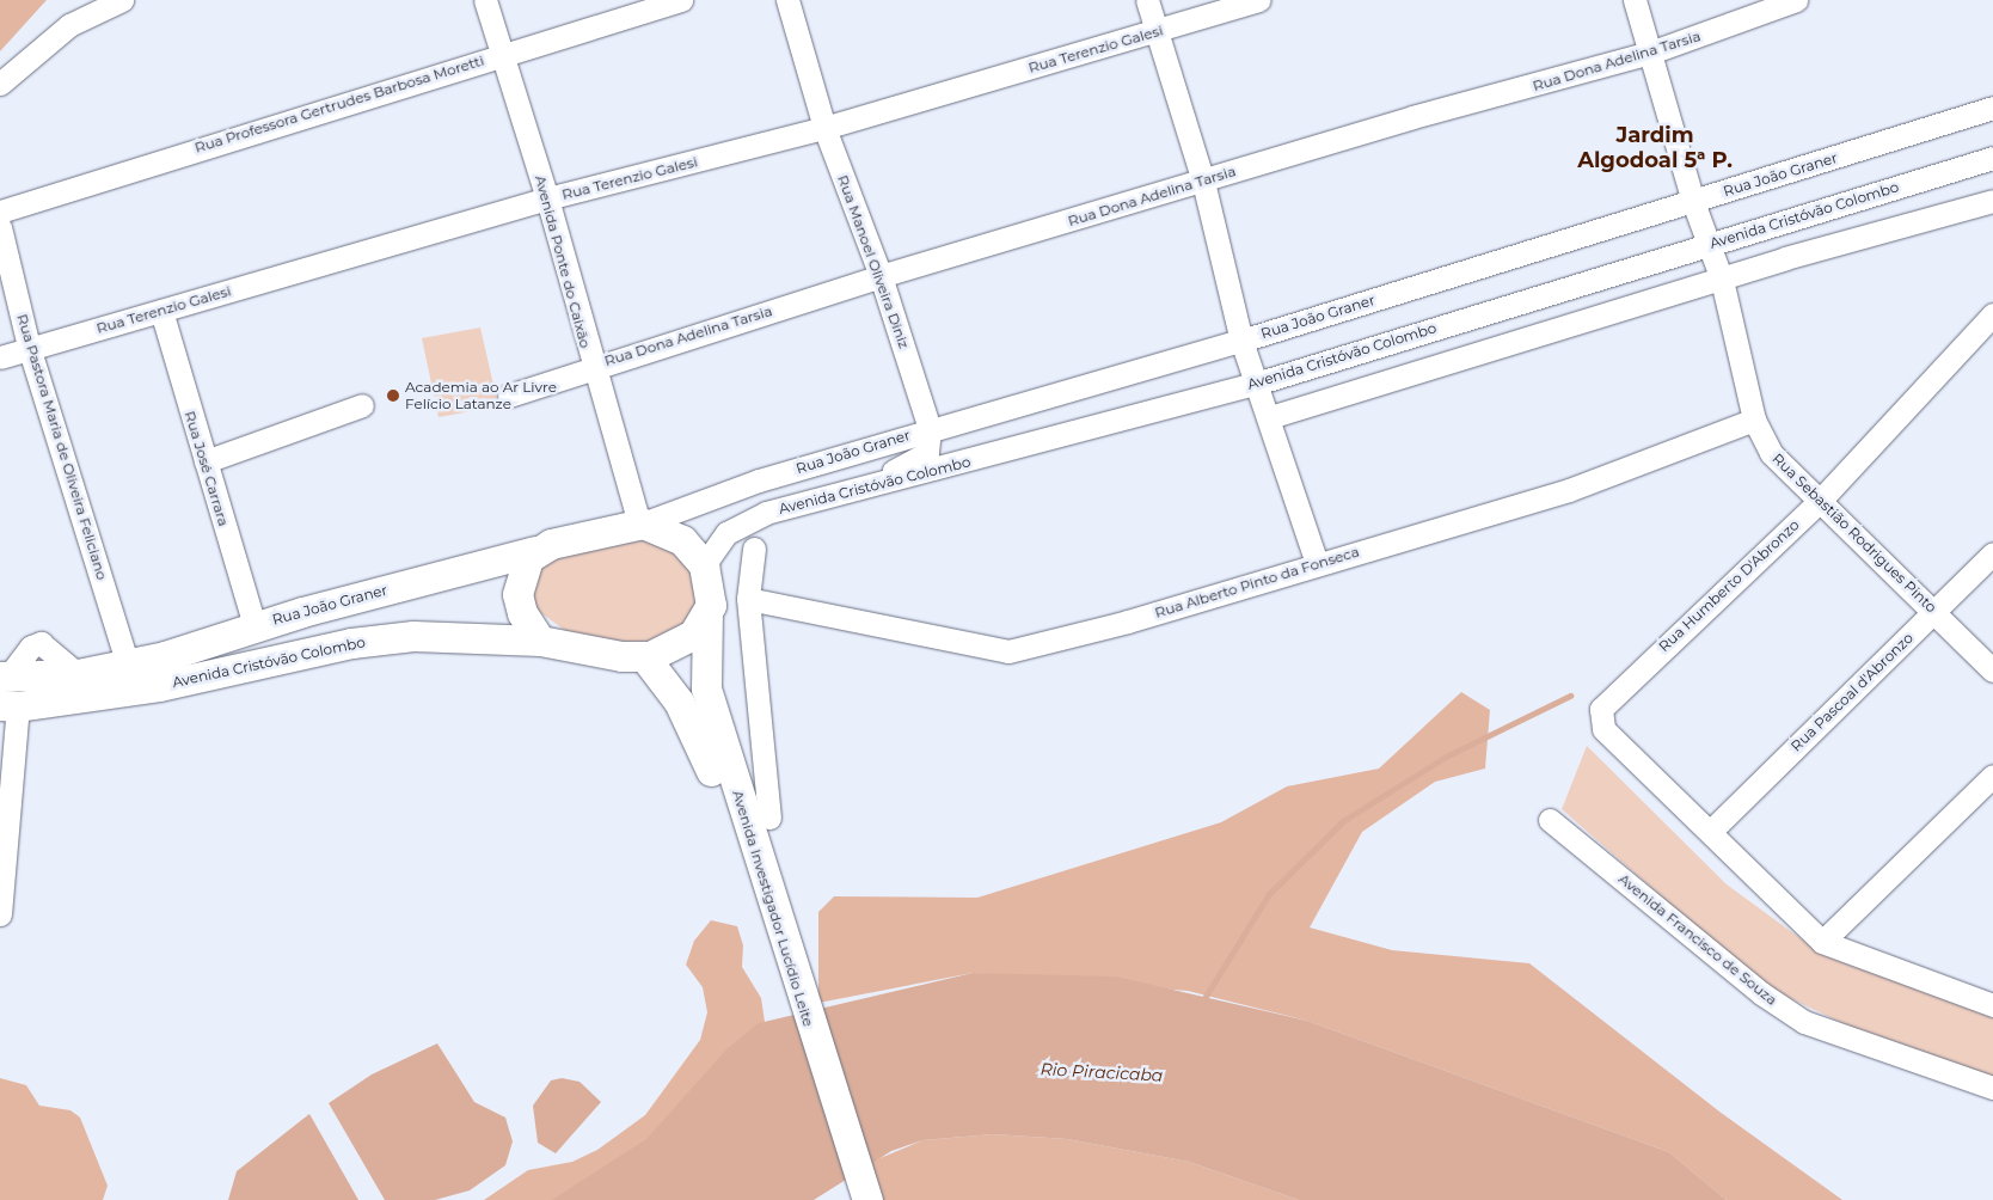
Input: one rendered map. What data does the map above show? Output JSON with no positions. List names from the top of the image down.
{
  "streets": {
    "main road": ["Rua João Graner", "Avenida Cristóvão Colombo", "Avenida Investigador Lucídio Leite"],
    "street": [
      "Rua Terenzio Galesi",
      "Rua Dona Adelina Tarsia",
      "Rua Professora Gertrudes Barbosa Moretti",
      "Avenida Ponte do Caixão",
      "Rua Manoel Oliveira Diniz",
      "Rua Pastora Maria de Oliveira Feliciano",
      "Rua José Carrara",
      "Rua Sebastião Rodrigues Pinto",
      "Rua Alberto Pinto da Fonseca",
      "Rua Humberto D'Abronzo",
      "Rua Pascoal d'Abronzo",
      "Avenida Francisco de Souza"
    ]
  },
  "crossings": [
    ["Rua Terenzio Galesi", "Avenida Ponte do Caixão"],
    ["Rua Terenzio Galesi", "Rua Manoel Oliveira Diniz"],
    ["Rua Terenzio Galesi", "Rua Pastora Maria de Oliveira Feliciano"],
    ["Rua Terenzio Galesi", "Rua José Carrara"],
    ["Rua Dona Adelina Tarsia", "Avenida Ponte do Caixão"],
    ["Rua Dona Adelina Tarsia", "Rua Manoel Oliveira Diniz"],
    ["Rua Dona Adelina Tarsia", "Rua Sebastião Rodrigues Pinto"],
    ["Rua Professora Gertrudes Barbosa Moretti", "Avenida Ponte do Caixão"],
    ["Rua João Graner", "Avenida Cristóvão Colombo"],
    ["Rua João Graner", "Avenida Ponte do Caixão"],
    ["Rua João Graner", "Rua Manoel Oliveira Diniz"],
    ["Rua João Graner", "Rua Pastora Maria de Oliveira Feliciano"],
    ["Rua João Graner", "Rua José Carrara"],
    ["Rua João Graner", "Rua Sebastião Rodrigues Pinto"],
    ["Rua João Graner", "Avenida Investigador Lucídio Leite"],
    ["Avenida Cristóvão Colombo", "Avenida Ponte do Caixão"],
    ["Avenida Cristóvão Colombo", "Rua Sebastião Rodrigues Pinto"],
    ["Avenida Cristóvão Colombo", "Avenida Investigador Lucídio Leite"],
    ["Avenida Ponte do Caixão", "Avenida Investigador Lucídio Leite"],
    ["Rua Sebastião Rodrigues Pinto", "Rua Alberto Pinto da Fonseca"],
    ["Rua Sebastião Rodrigues Pinto", "Rua Humberto D'Abronzo"],
    ["Rua Sebastião Rodrigues Pinto", "Rua Pascoal d'Abronzo"],
    ["Rua Humberto D'Abronzo", "Rua Pascoal d'Abronzo"]
  ],
  "districts": ["Jardim Algodoal 5ª P."],
  "water": ["Rio Piracicaba"],
  "places": ["Academia ao Ar Livre Felício Latanze"]
}
